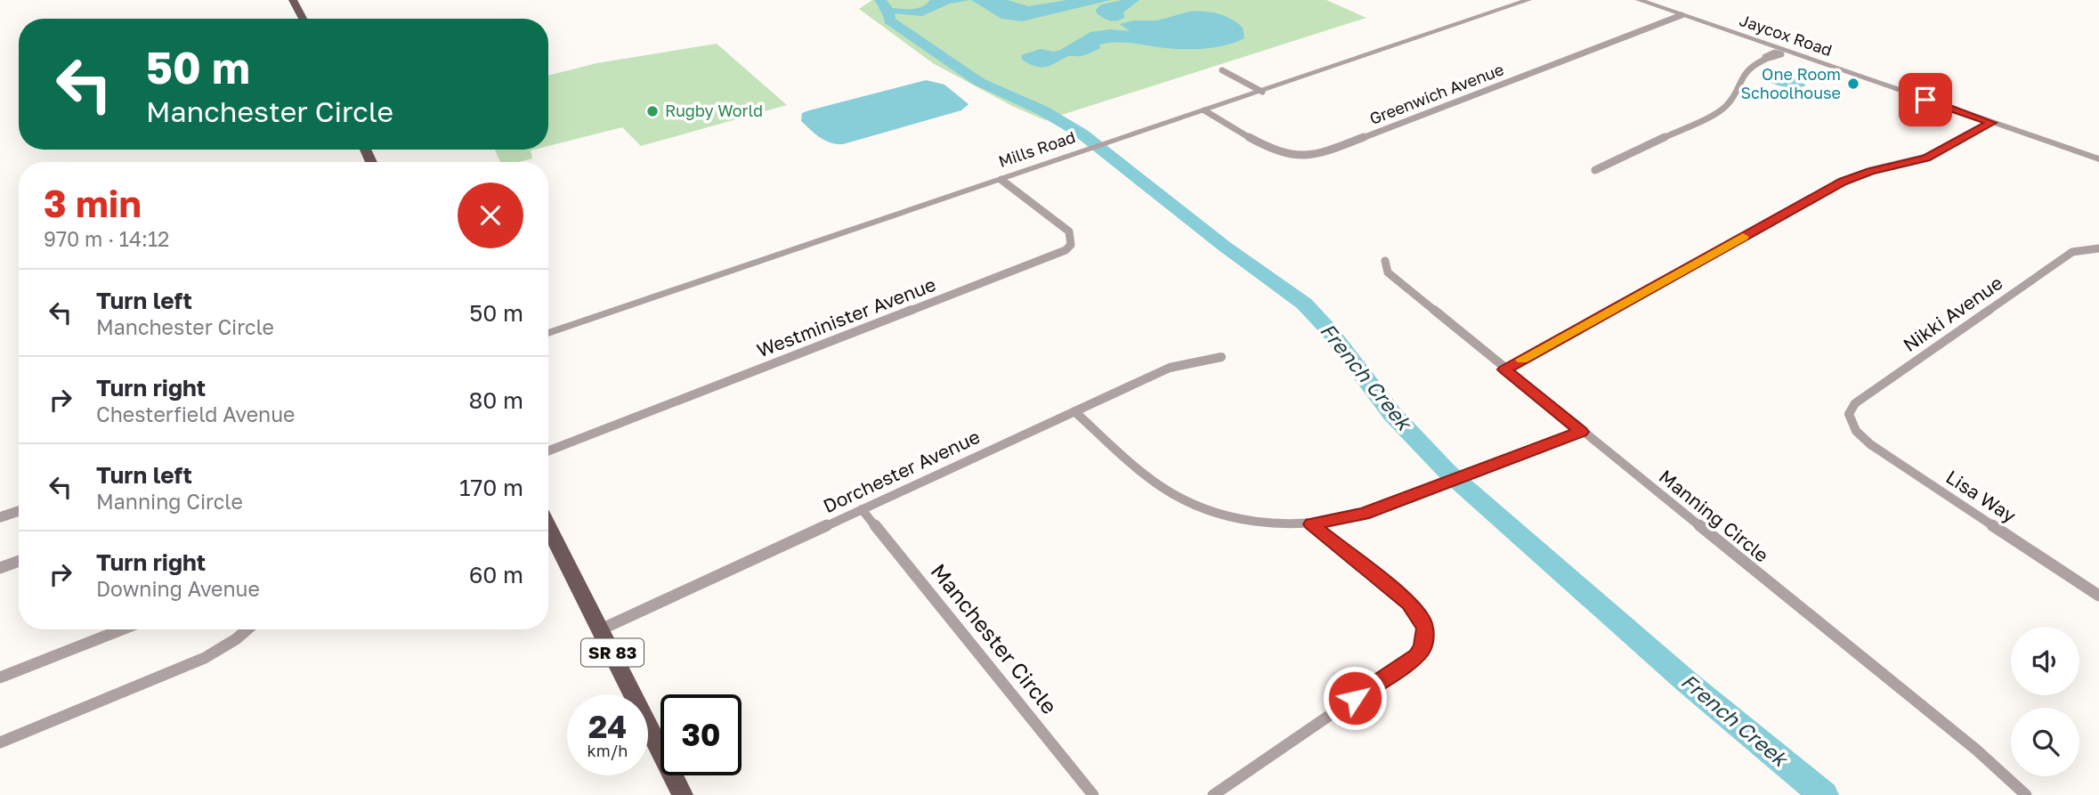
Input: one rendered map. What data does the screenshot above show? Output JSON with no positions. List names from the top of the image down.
{
  "streets": {
    "main road": ["SR 83"],
    "street": [
      "Jaycox Road",
      "Greenwich Avenue",
      "Mills Road",
      "Nikki Avenue",
      "Westminister Avenue",
      "Dorchester Avenue",
      "Lisa Way",
      "Manning Circle",
      "Manchester Circle"
    ]
  },
  "crossings": [
    ["Jaycox Road", "Greenwich Avenue"],
    ["Greenwich Avenue", "Mills Road"],
    ["Mills Road", "Westminister Avenue"],
    ["Nikki Avenue", "Lisa Way"],
    ["Dorchester Avenue", "Manchester Circle"],
    ["Dorchester Avenue", "SR 83"]
  ],
  "water": ["French Creek"],
  "places": ["One Room Schoolhouse", "Rugby World"],
  "page": {
    "turn": ["50 m", "Manchester Circle"],
    "heading": ["3 min", "970 m · 14:12"],
    "list": [
      {
        "name": "Turn left",
        "note": "Manchester Circle",
        "value": "50 m"
      },
      {
        "name": "Turn right",
        "note": "Chesterfield Avenue",
        "value": "80 m"
      },
      {
        "name": "Turn left",
        "note": "Manning Circle",
        "value": "170 m"
      },
      {
        "name": "Turn right",
        "note": "Downing Avenue",
        "value": "60 m"
      }
    ],
    "speed": "24 km/h",
    "limit": "30"
  }
}
